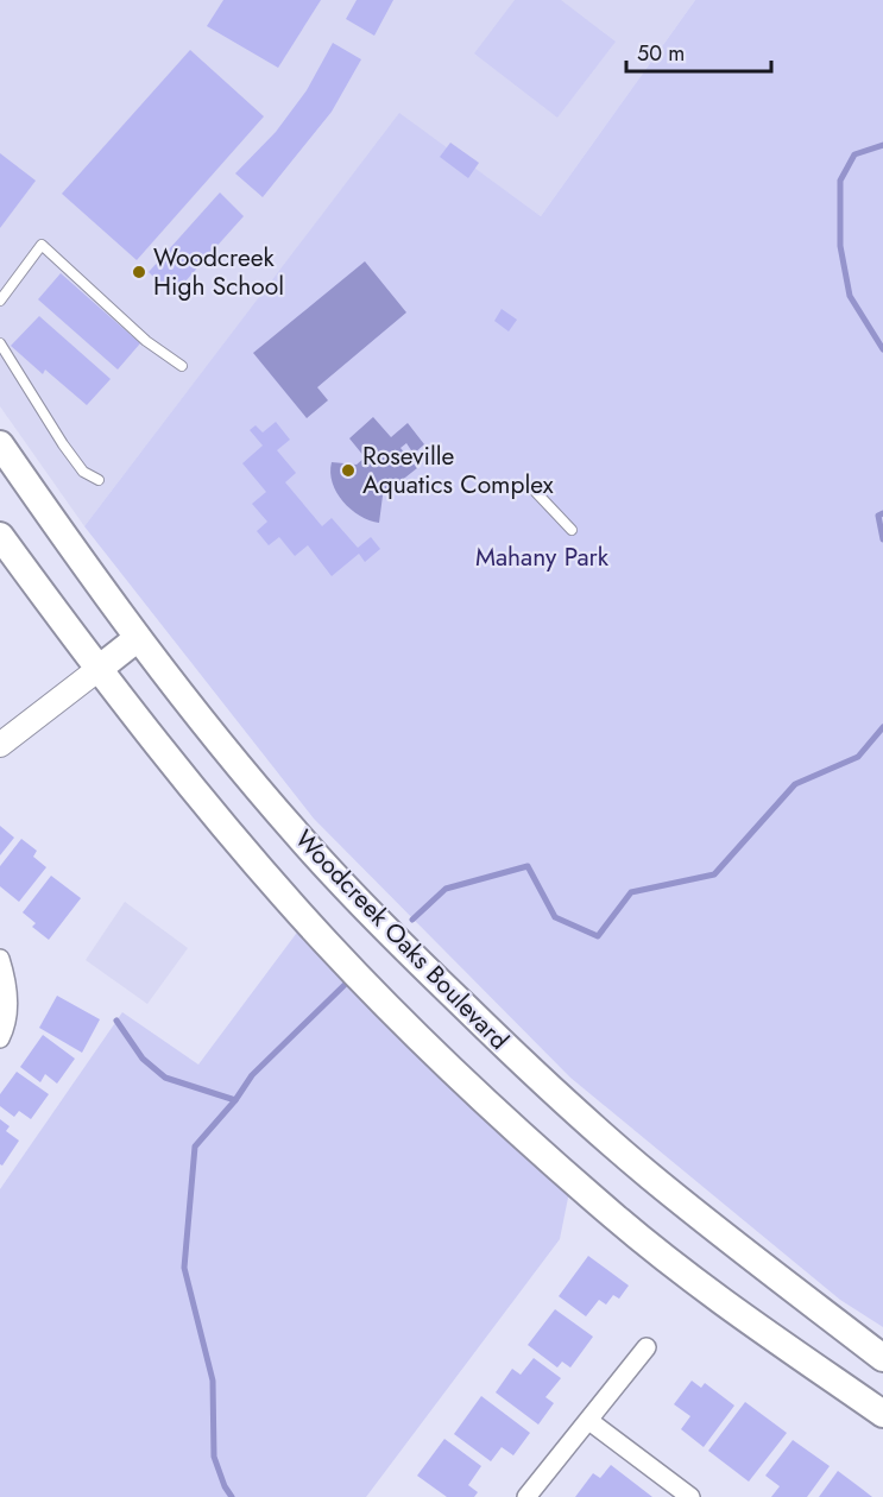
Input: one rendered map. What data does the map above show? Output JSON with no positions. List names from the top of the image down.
{
  "streets": {
    "main road": ["Woodcreek Oaks Boulevard"]
  },
  "parks": ["Mahany Park"],
  "places": ["Woodcreek High School", "Roseville Aquatics Complex"],
  "scale_bar": "50 m"
}
